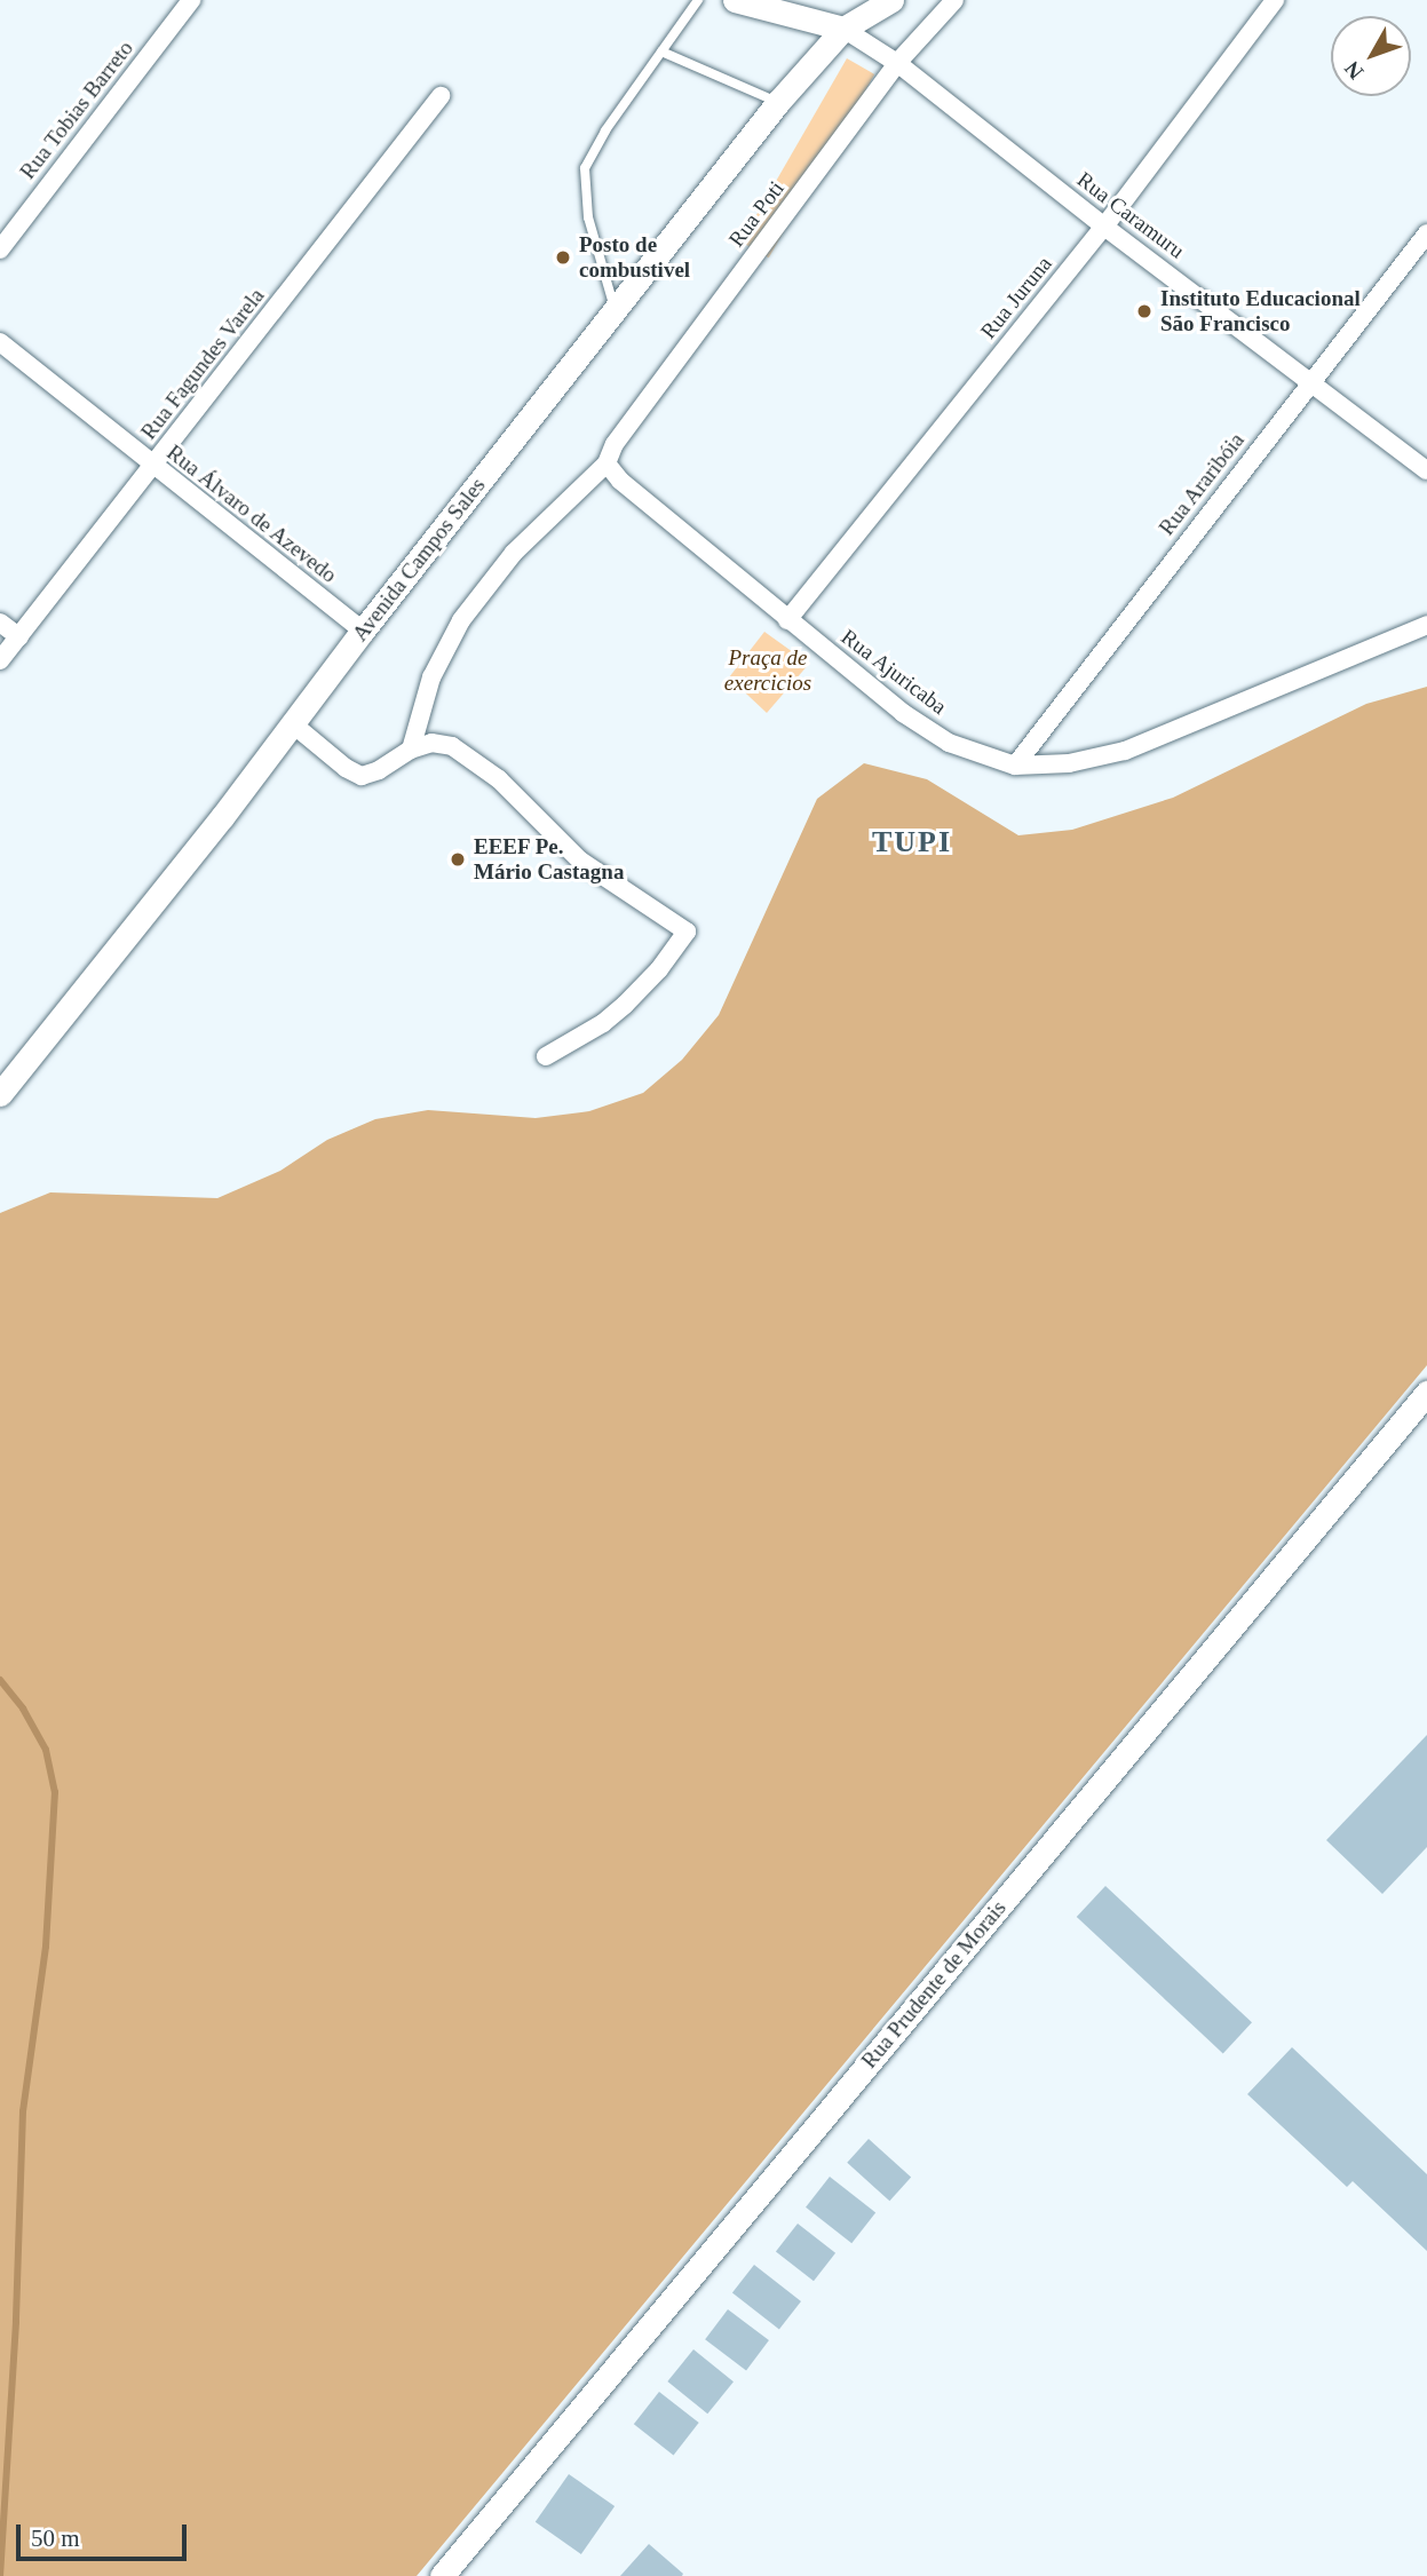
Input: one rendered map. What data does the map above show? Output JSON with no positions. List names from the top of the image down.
{
  "streets": {
    "street": [
      "Rua Tobias Barreto",
      "Rua Poti",
      "Rua Caramuru",
      "Rua Juruna",
      "Rua Fagundes Varela",
      "Rua Araribóia",
      "Rua Álvaro de Azevedo",
      "Avenida Campos Sales",
      "Rua Ajuricaba",
      "Rua Prudente de Morais"
    ]
  },
  "crossings": [
    ["Rua Poti", "Rua Caramuru"],
    ["Rua Poti", "Rua Ajuricaba"],
    ["Rua Caramuru", "Rua Juruna"],
    ["Rua Caramuru", "Rua Araribóia"],
    ["Rua Caramuru", "Avenida Campos Sales"],
    ["Rua Juruna", "Rua Ajuricaba"],
    ["Rua Fagundes Varela", "Rua Álvaro de Azevedo"],
    ["Rua Araribóia", "Rua Ajuricaba"],
    ["Rua Álvaro de Azevedo", "Avenida Campos Sales"]
  ],
  "districts": ["TUPI"],
  "parks": ["Praça de exercicios"],
  "places": ["Posto de combustivel", "Instituto Educacional São Francisco", "EEEF Pe. Mário Castagna"],
  "scale_bar": "50 m",
  "north": "bottom left"
}
